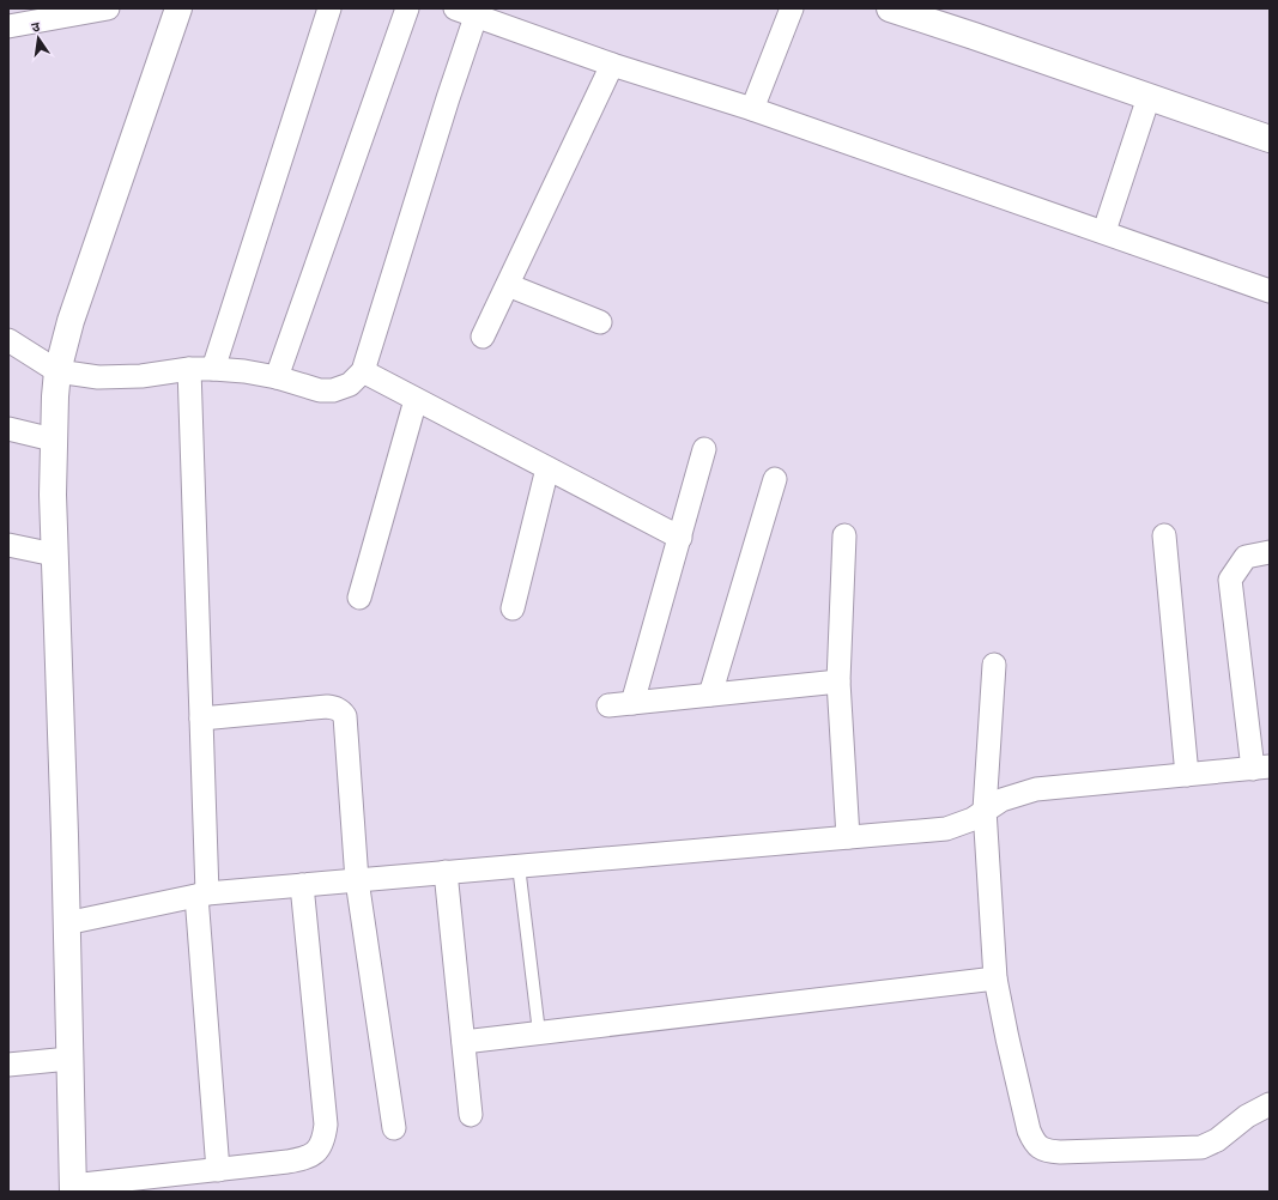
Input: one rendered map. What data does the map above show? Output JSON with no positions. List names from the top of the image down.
{
  "north": "top"
}
